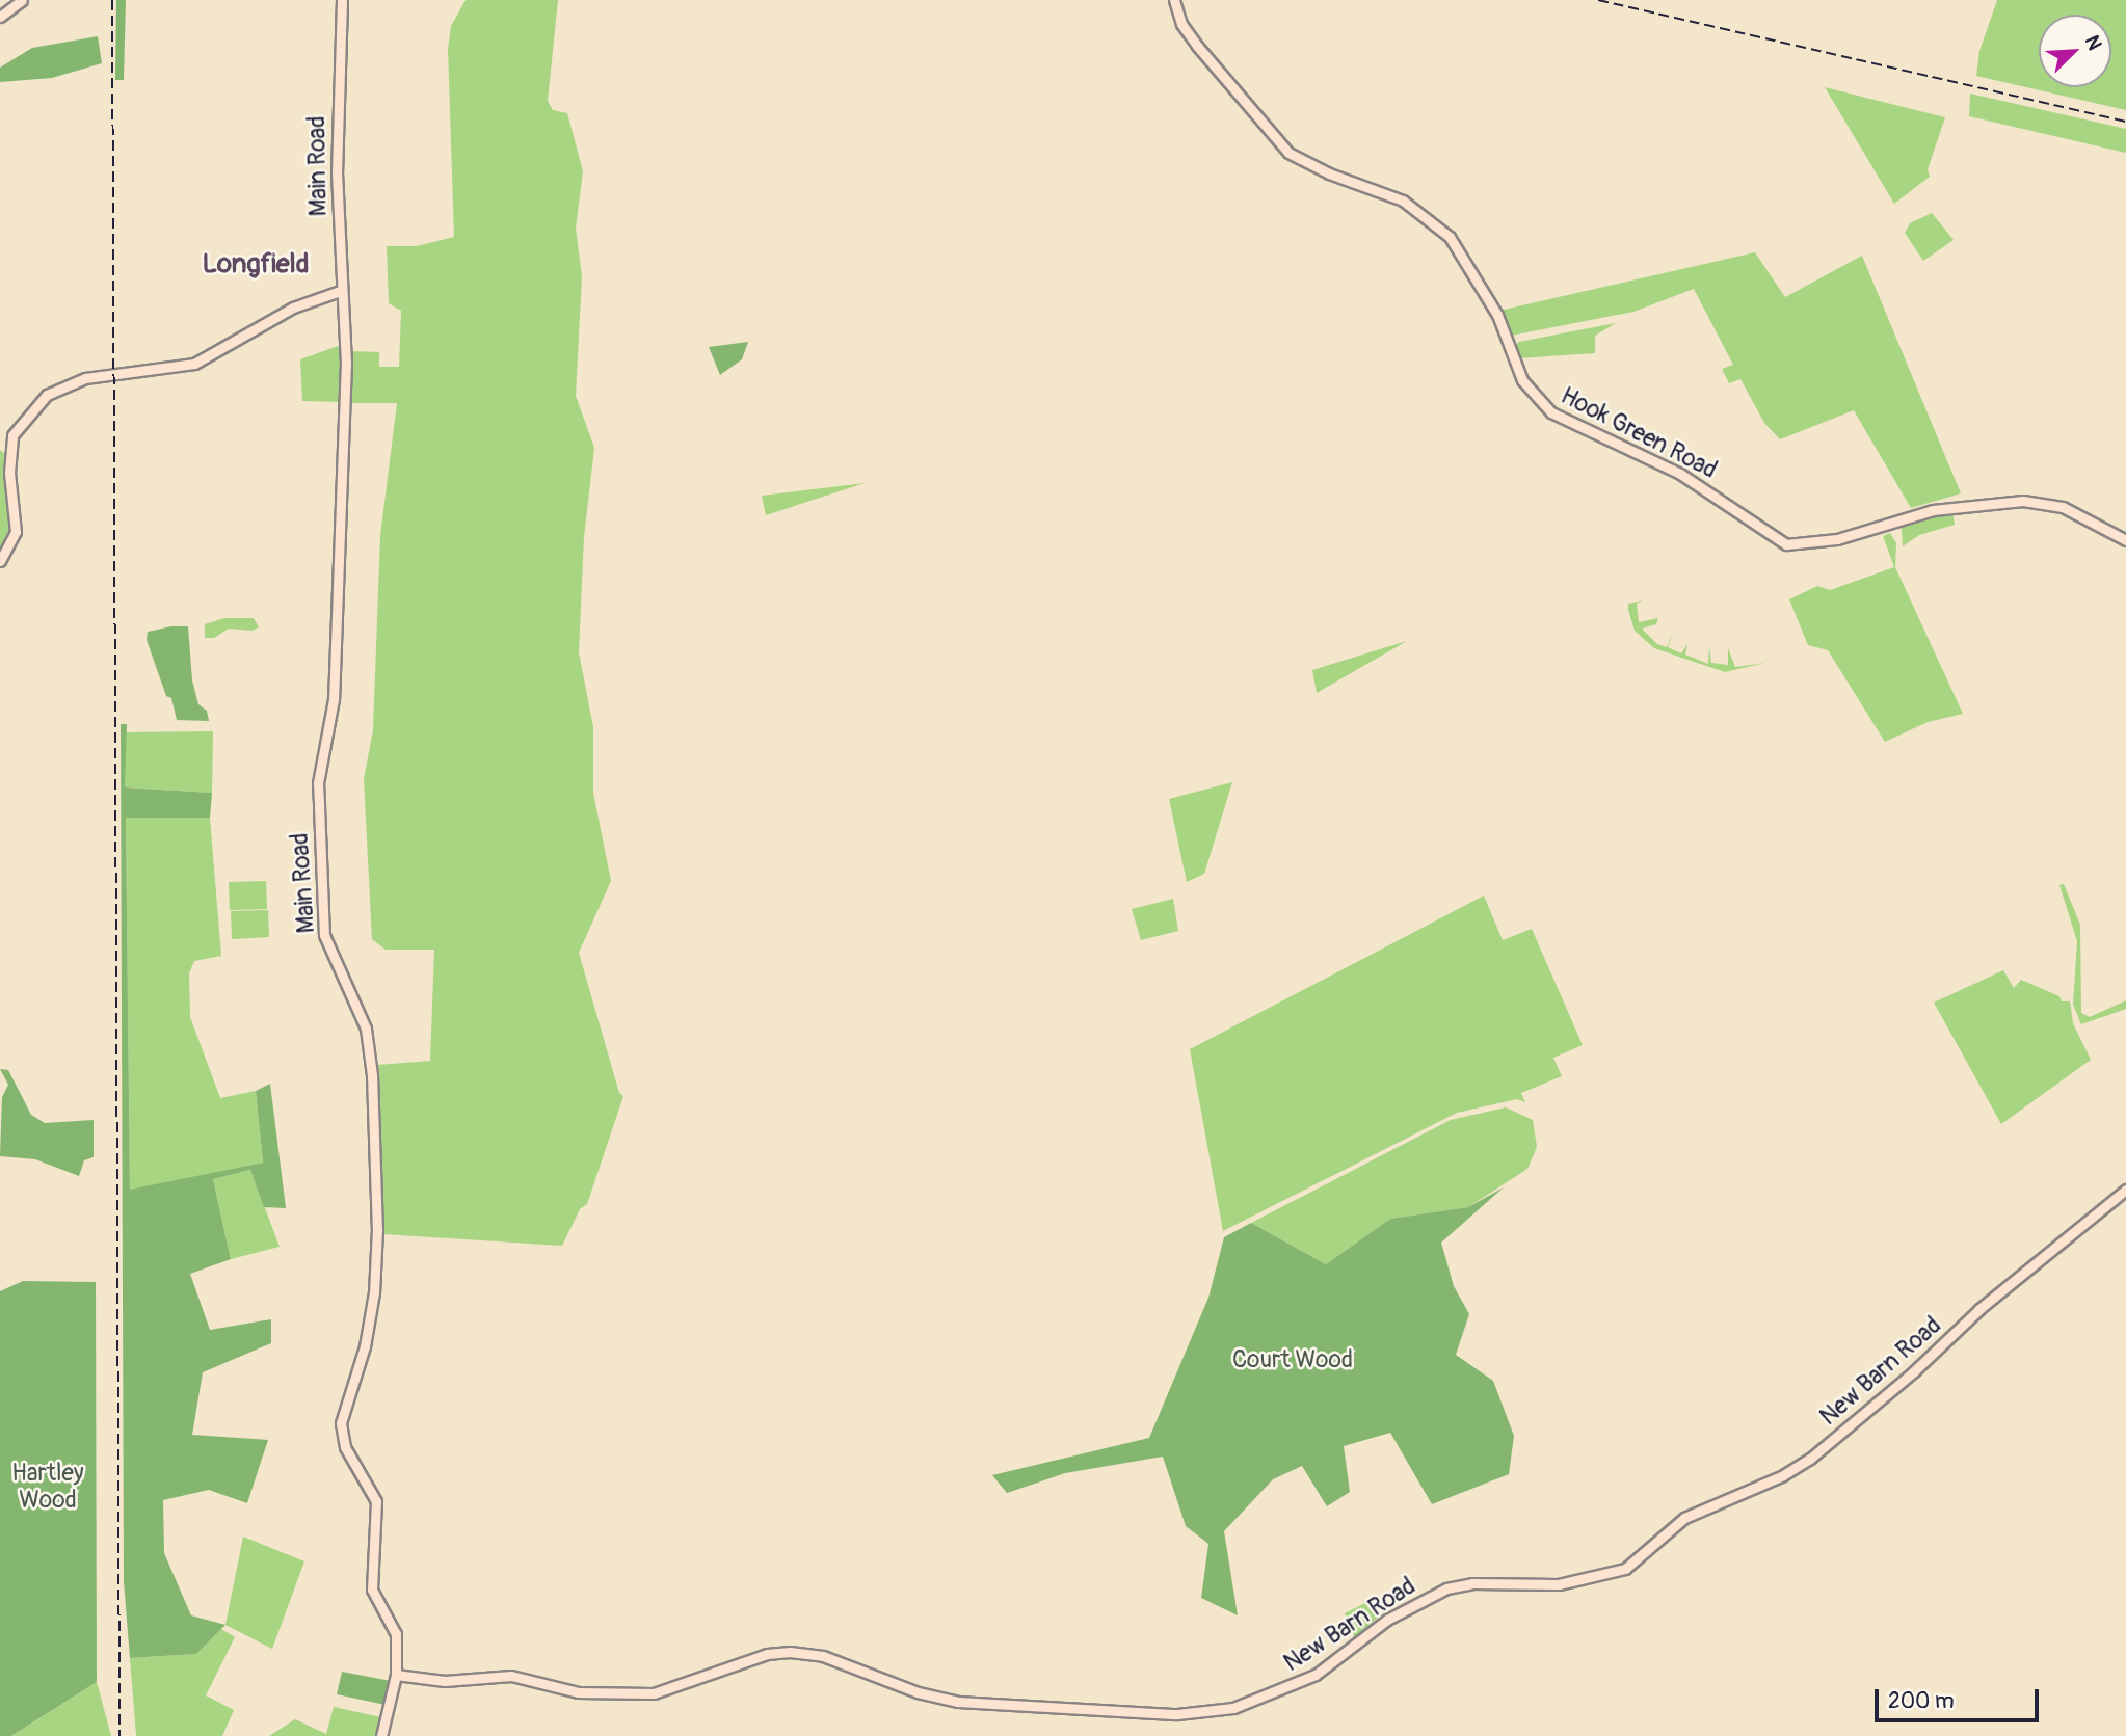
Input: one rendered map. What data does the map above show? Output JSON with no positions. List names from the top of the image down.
{
  "streets": {
    "street": ["Main Road", "Hook Green Road", "New Barn Road"]
  },
  "crossings": [
    ["Main Road", "New Barn Road"]
  ],
  "districts": ["Longfield"],
  "parks": ["Court Wood", "Hartley Wood"],
  "scale_bar": "200 m",
  "north": "top right"
}
